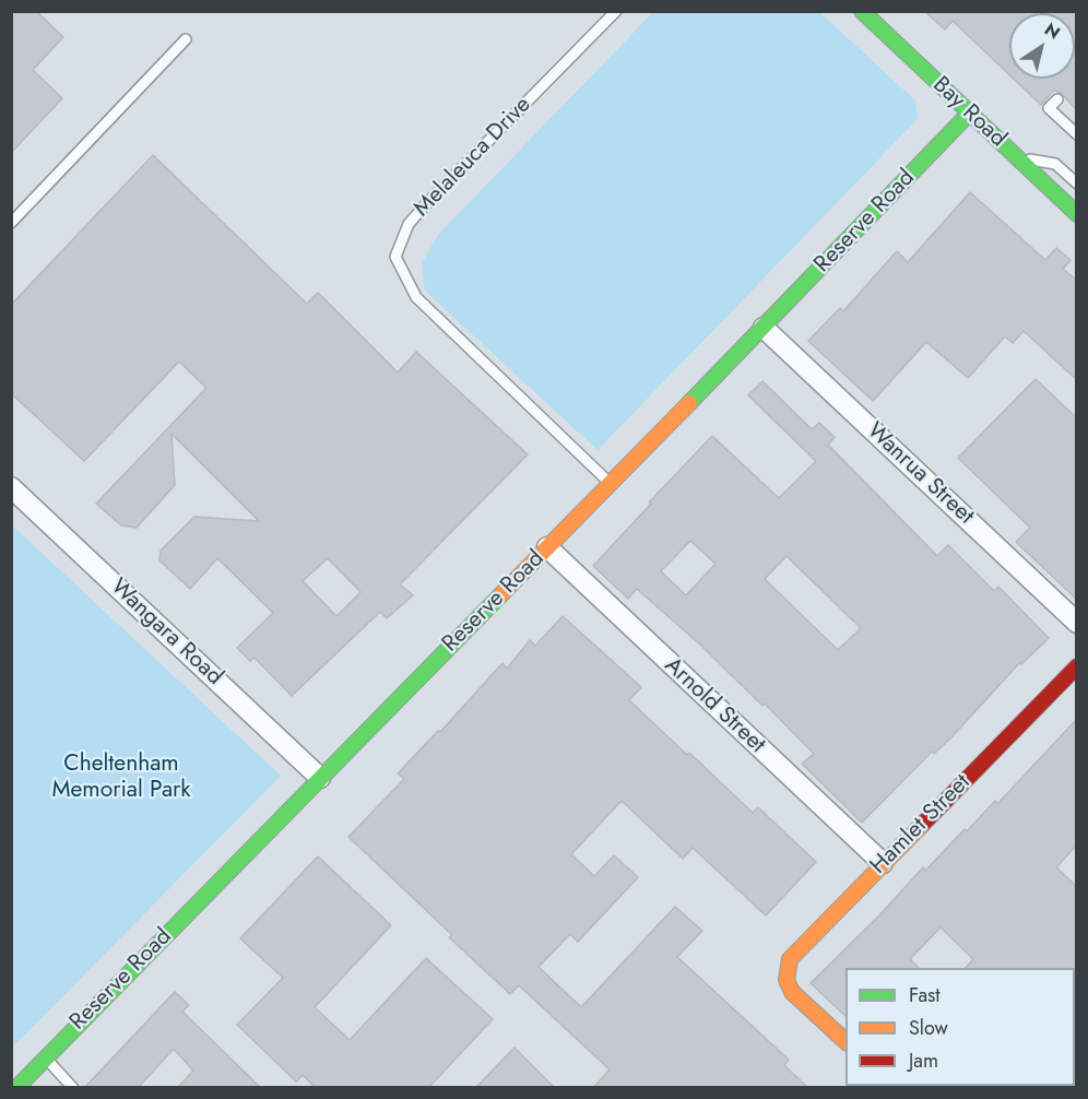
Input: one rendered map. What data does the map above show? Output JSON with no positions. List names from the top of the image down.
{
  "streets": {
    "street": [
      "Bay Road",
      "Reserve Road",
      "Wanrua Street",
      "Wangara Road",
      "Arnold Street",
      "Hamlet Street"
    ],
    "lane": ["Melaleuca Drive"]
  },
  "crossings": [
    ["Bay Road", "Reserve Road"],
    ["Melaleuca Drive", "Reserve Road"],
    ["Reserve Road", "Wanrua Street"],
    ["Reserve Road", "Wangara Road"],
    ["Reserve Road", "Arnold Street"],
    ["Arnold Street", "Hamlet Street"]
  ],
  "parks": ["Cheltenham Memorial Park"],
  "legend": ["Fast", "Slow", "Jam"],
  "north": "top right"
}
